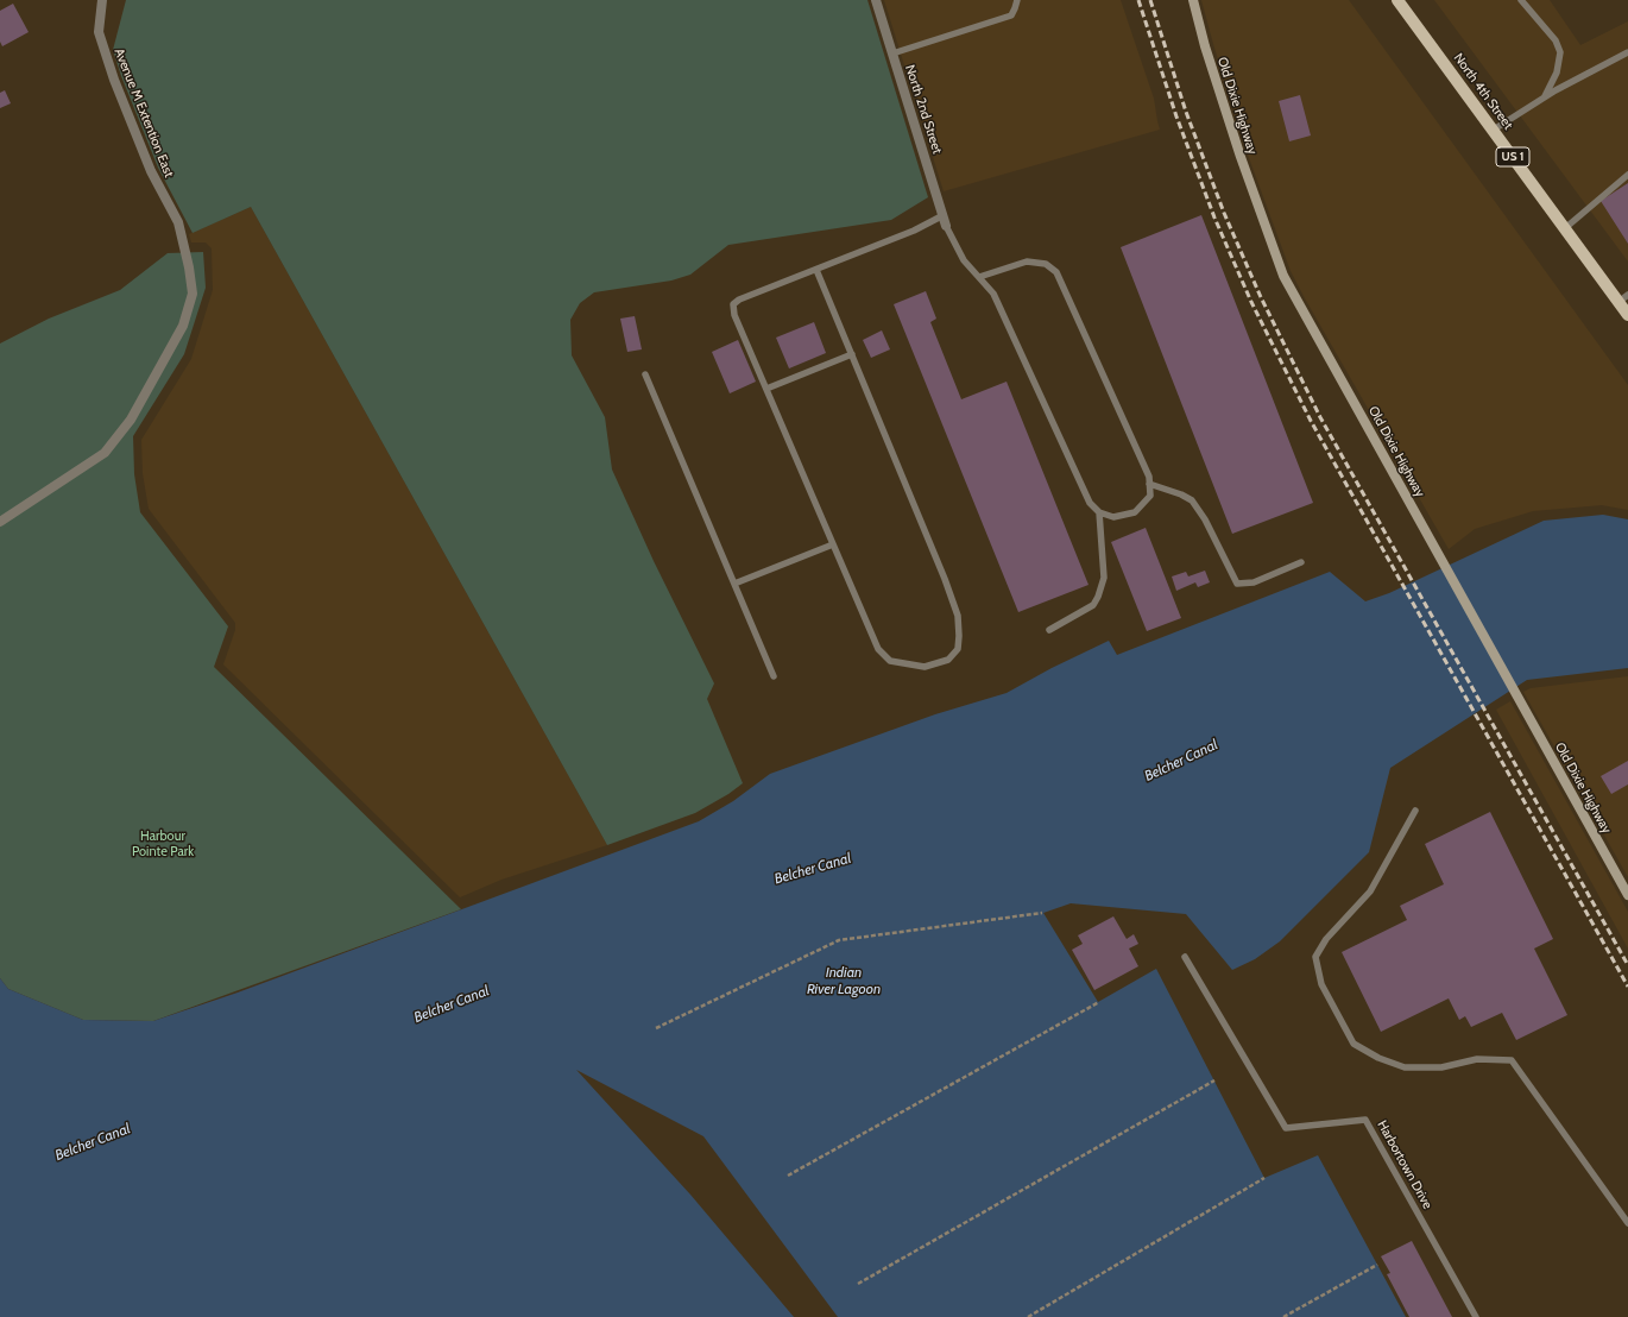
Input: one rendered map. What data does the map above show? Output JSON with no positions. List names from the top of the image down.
{
  "streets": {
    "main road": ["North 4th Street", "US 1"],
    "street": ["Old Dixie Highway", "North 2nd Street", "Avenue M Extention East"],
    "lane": ["Harbortown Drive"]
  },
  "water": ["Belcher Canal", "Indian River Lagoon"],
  "parks": ["Harbour Pointe Park"]
}
